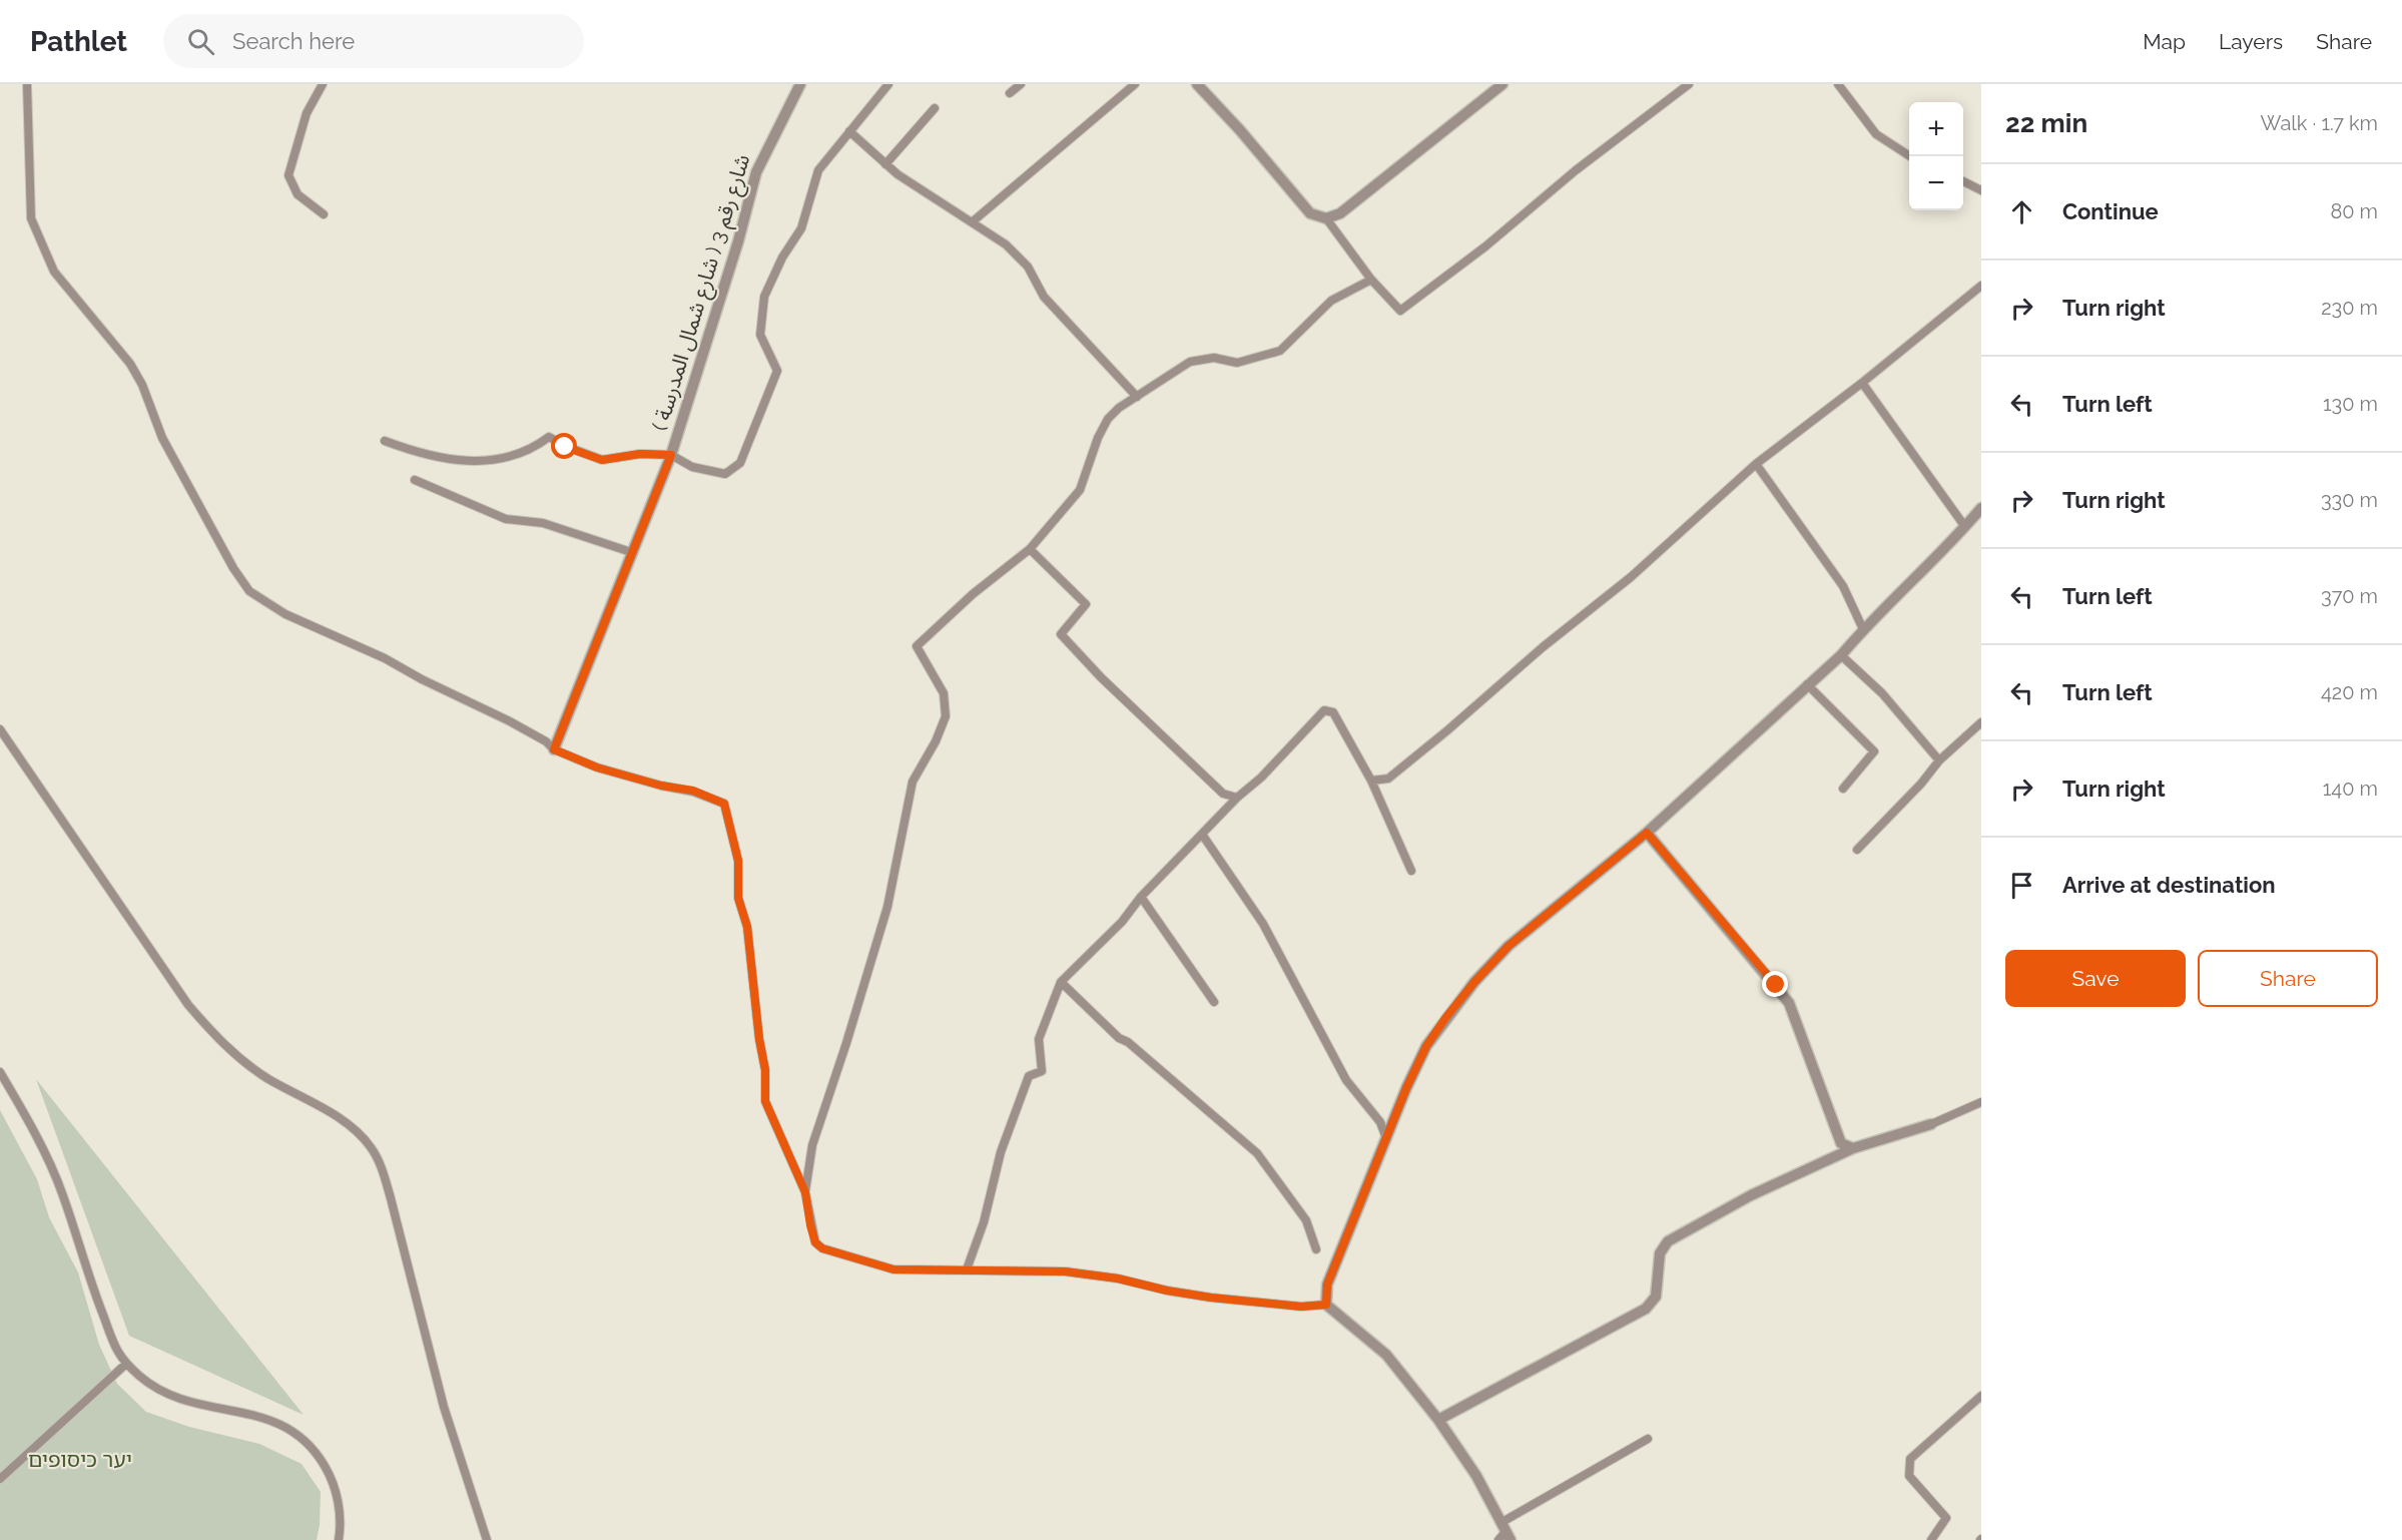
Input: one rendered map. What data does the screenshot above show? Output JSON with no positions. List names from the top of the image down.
{
  "streets": {
    "street": ["شارع رقم 3 ( شارع شمال المدرسة )"]
  },
  "parks": ["יער כיסופים"],
  "page": {
    "header": "Pathlet",
    "search": "Search here",
    "nav": ["Map", "Layers", "Share"],
    "heading": ["22 min", "Walk · 1.7 km"],
    "map_buttons": ["+", "−"],
    "list": [
      ["Continue", "80 m"],
      ["Turn right", "230 m"],
      ["Turn left", "130 m"],
      ["Turn right", "330 m"],
      ["Turn left", "370 m"],
      ["Turn left", "420 m"],
      ["Turn right", "140 m"],
      "Arrive at destination"
    ],
    "buttons": ["Save", "Share"]
  }
}
